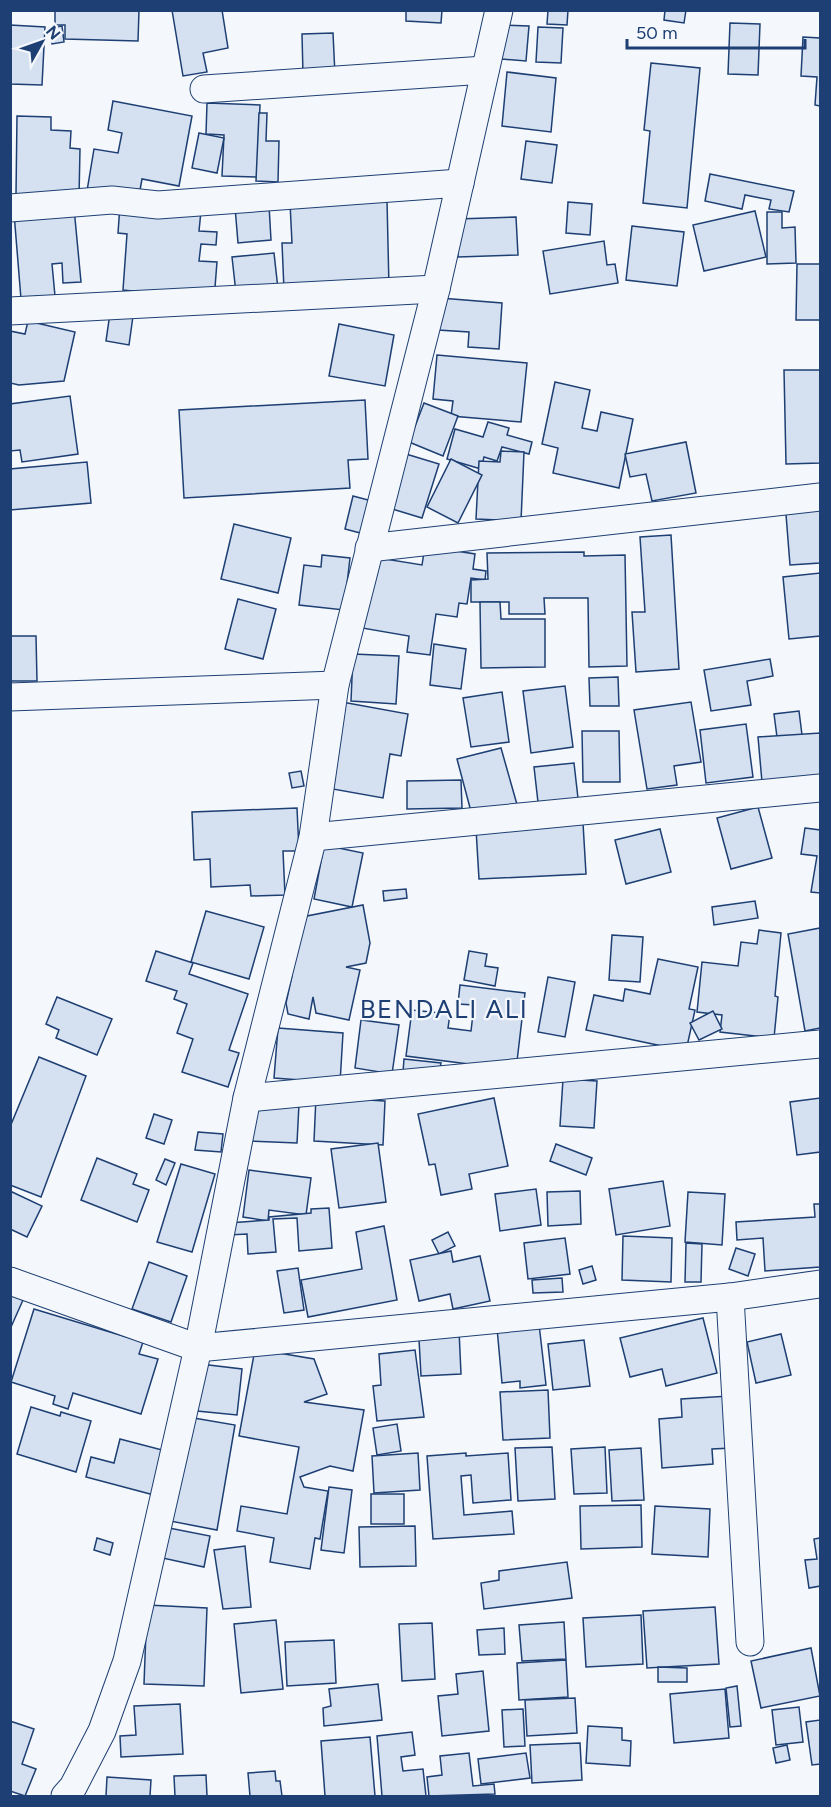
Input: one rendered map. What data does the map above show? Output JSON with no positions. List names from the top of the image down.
{
  "districts": ["BENDALI ALI"],
  "scale_bar": "50 m",
  "north": "top right"
}
